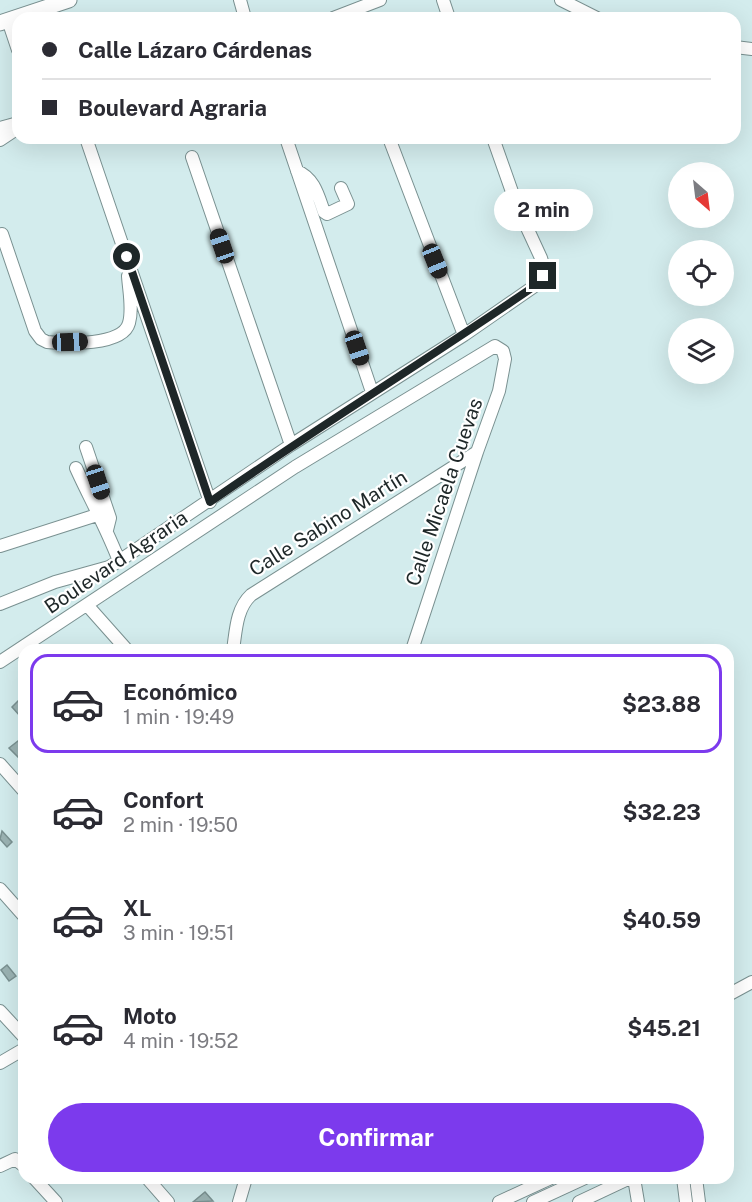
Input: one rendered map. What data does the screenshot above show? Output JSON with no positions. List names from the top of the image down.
{
  "streets": {
    "street": ["Calle Micaela Cuevas", "Calle Sabino Martín", "Boulevard Agraria"]
  },
  "crossings": [
    ["Calle Micaela Cuevas", "Calle Sabino Martín"],
    ["Calle Micaela Cuevas", "Boulevard Agraria"]
  ],
  "north": "bottom right",
  "page": {
    "banner": ["Calle Lázaro Cárdenas", "Boulevard Agraria"],
    "bubble": "2 min",
    "list": [
      {
        "name": "Económico",
        "note": "1 min · 19:49",
        "value": "$23.88"
      },
      {
        "name": "Confort",
        "note": "2 min · 19:50",
        "value": "$32.23"
      },
      {
        "name": "XL",
        "note": "3 min · 19:51",
        "value": "$40.59"
      },
      {
        "name": "Moto",
        "note": "4 min · 19:52",
        "value": "$45.21"
      }
    ],
    "buttons": "Confirmar"
  }
}
